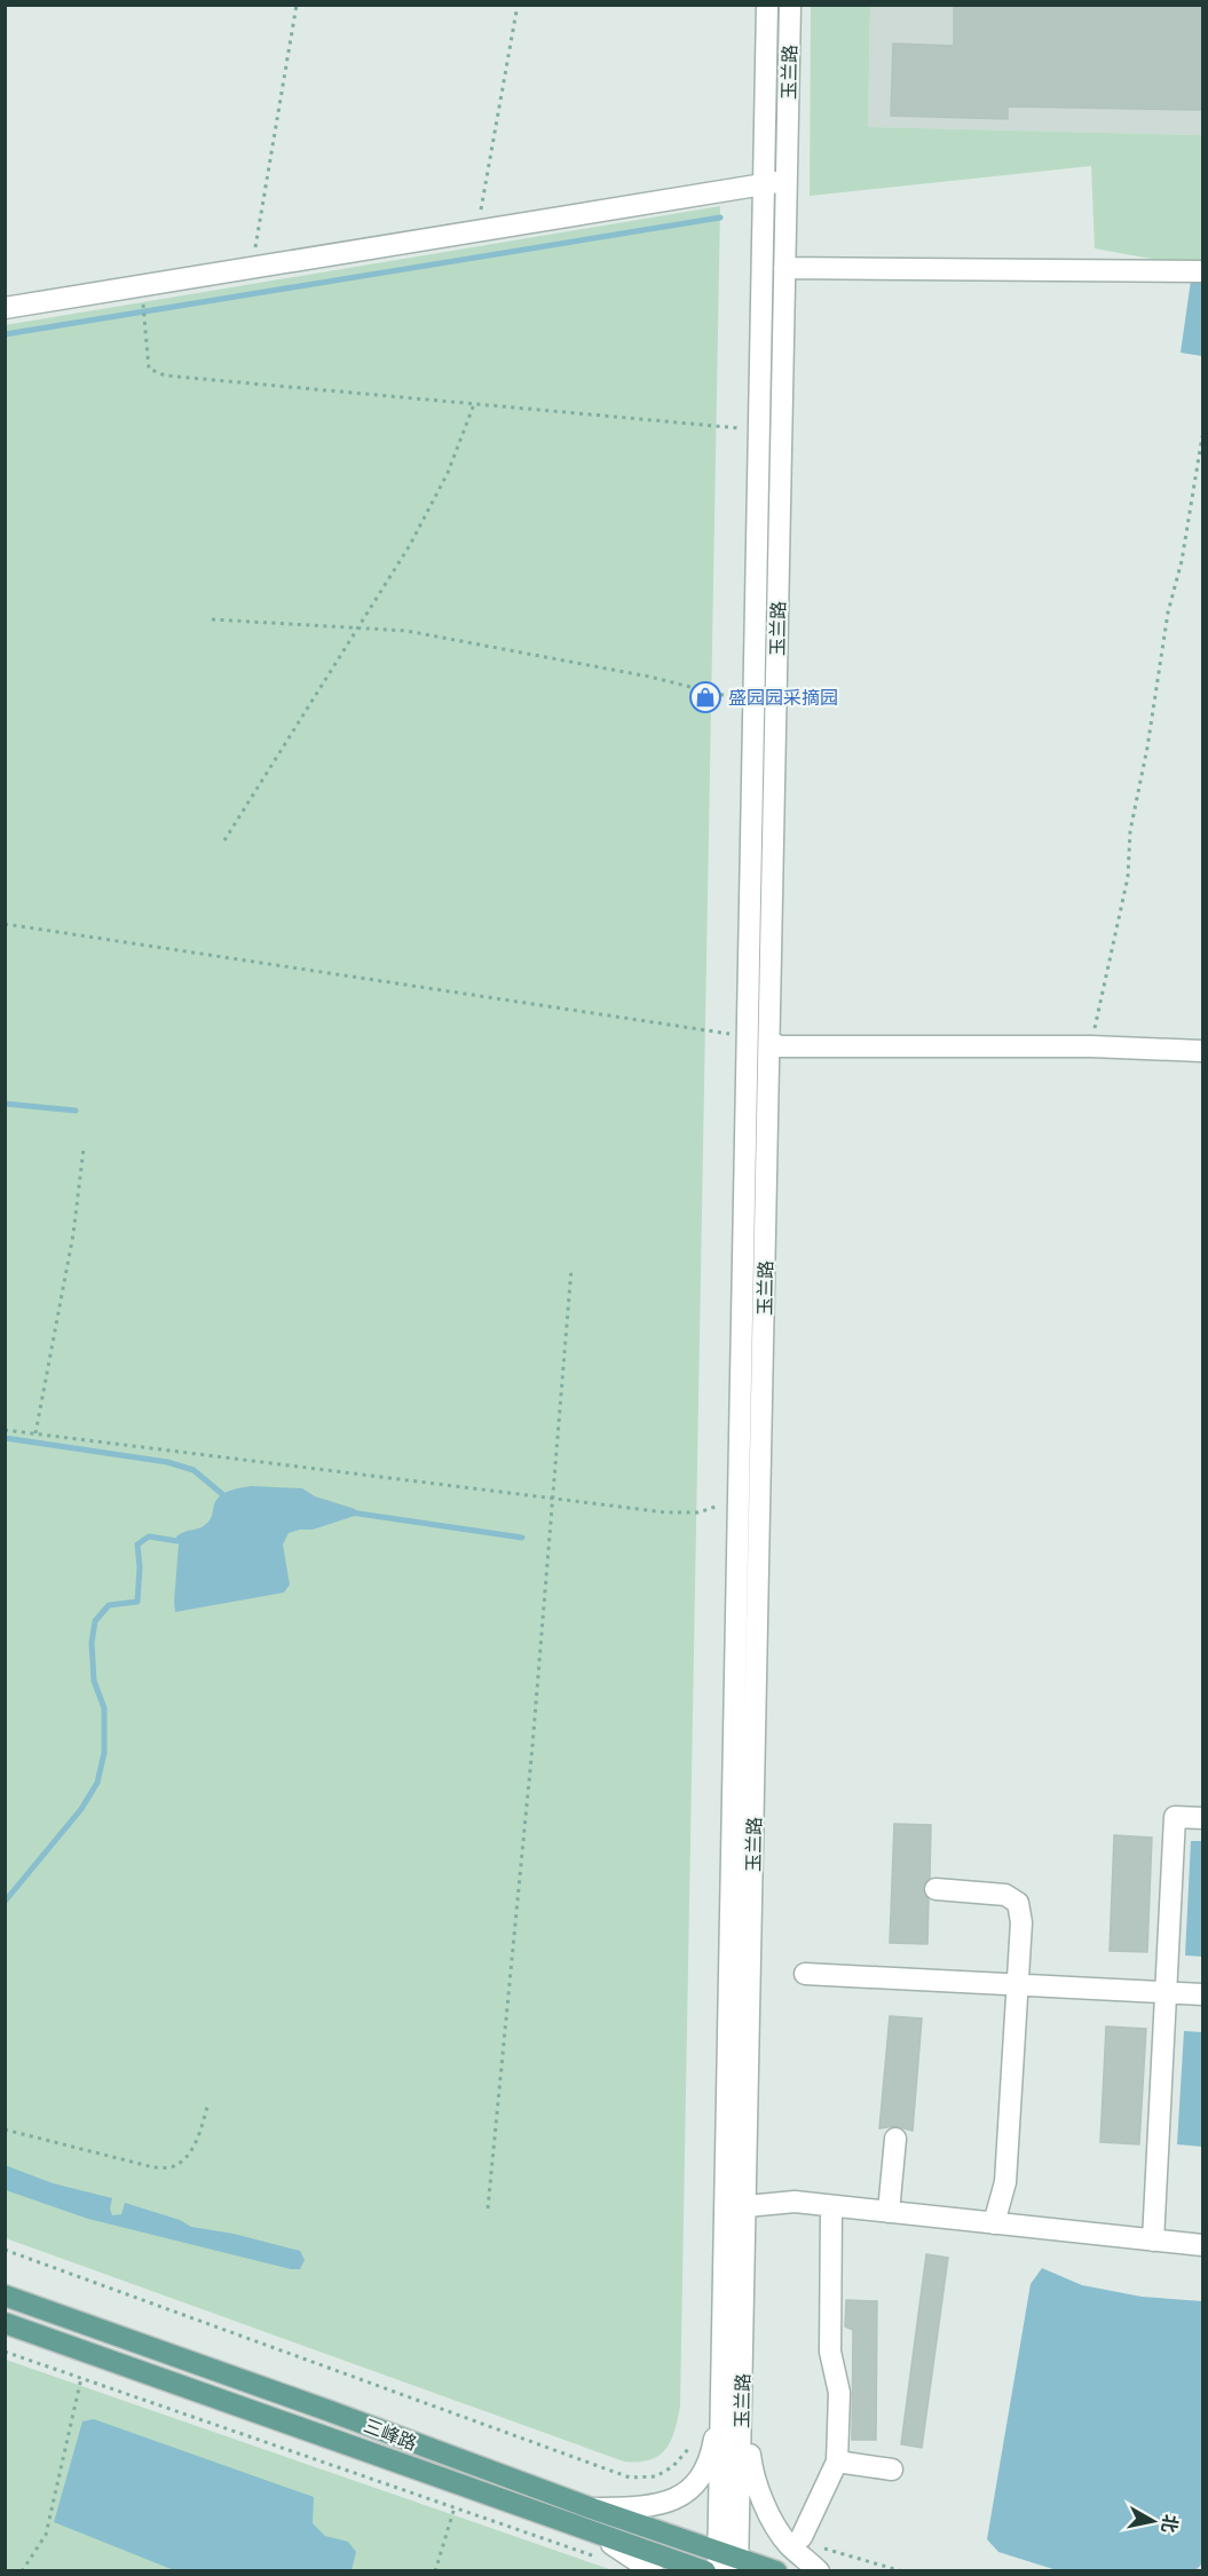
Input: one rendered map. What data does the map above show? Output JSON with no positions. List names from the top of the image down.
{
  "streets": {
    "main road": ["三峰路"],
    "street": ["玉兰路"]
  },
  "crossings": [
    ["玉兰路", "三峰路"]
  ],
  "places": {
    "shop": ["盛园园采摘园"]
  },
  "north": "right"
}
